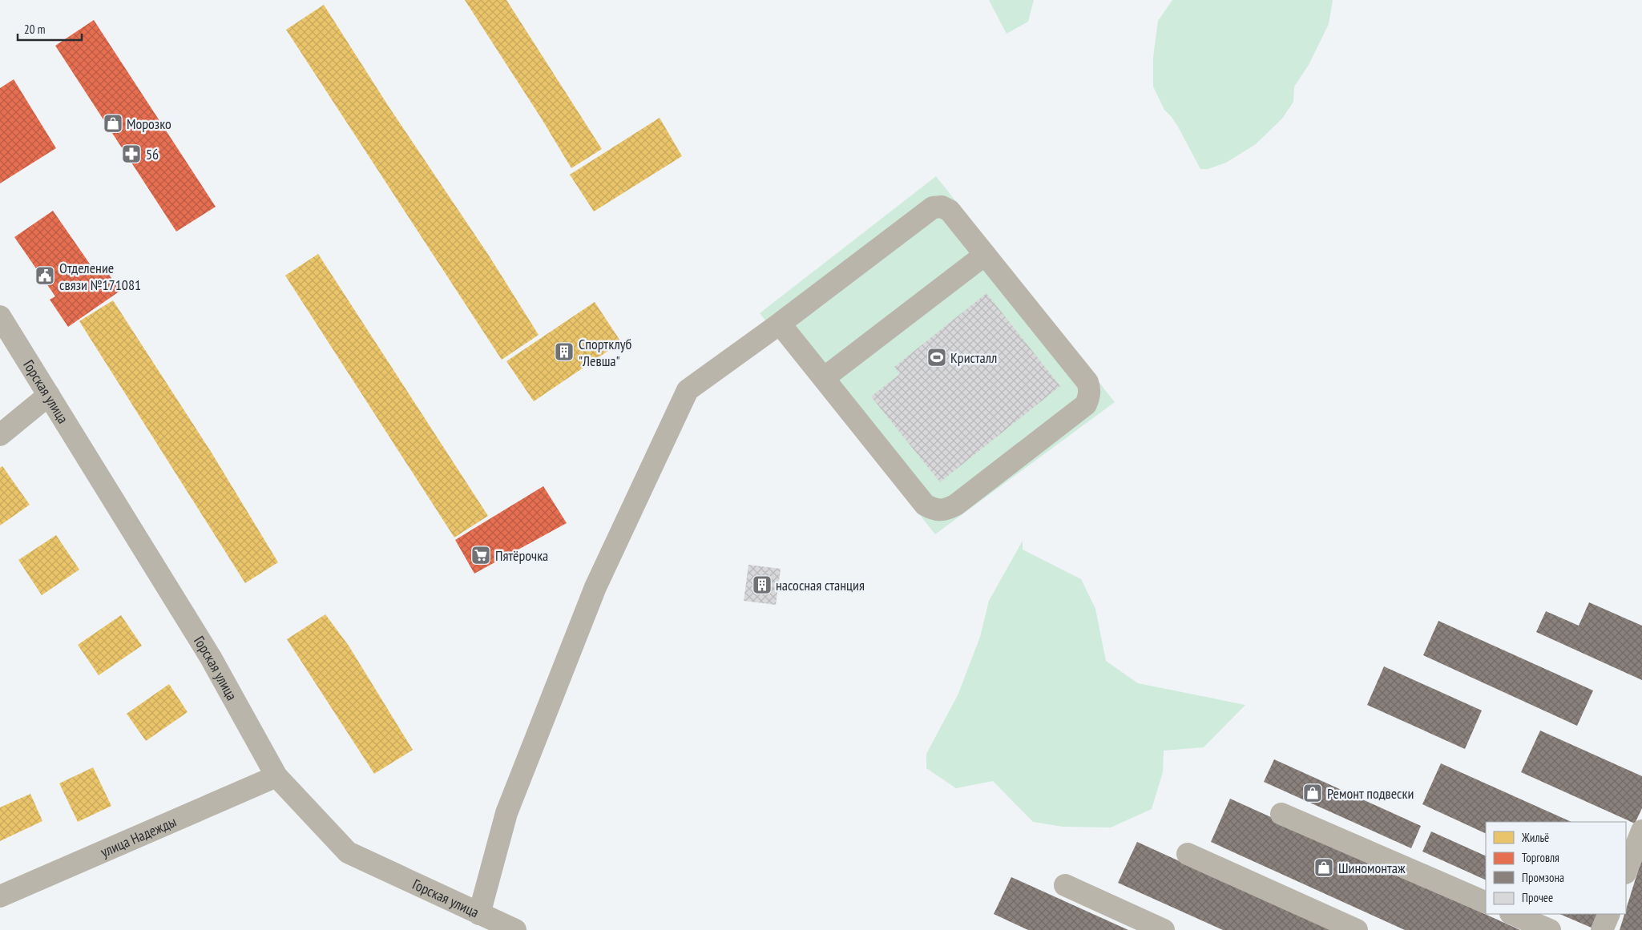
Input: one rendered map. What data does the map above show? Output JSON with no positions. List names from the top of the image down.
{
  "streets": {
    "street": ["Горская улица", "улица Надежды"]
  },
  "crossings": [
    ["Горская улица", "улица Надежды"]
  ],
  "places": {
    "shop": ["Морозко", "Ремонт подвески", "Шиномонтаж"],
    "pharmacy": ["56"],
    "public building": ["Отделение связи №171081"],
    "building": ["Спортклуб \"Левша\"", "насосная станция"],
    "sports": ["Кристалл"],
    "supermarket": ["Пятёрочка"]
  },
  "legend": [
    "Жильё",
    "Торговля",
    "Промзона",
    "Прочее"
  ],
  "scale_bar": "20 m"
}
